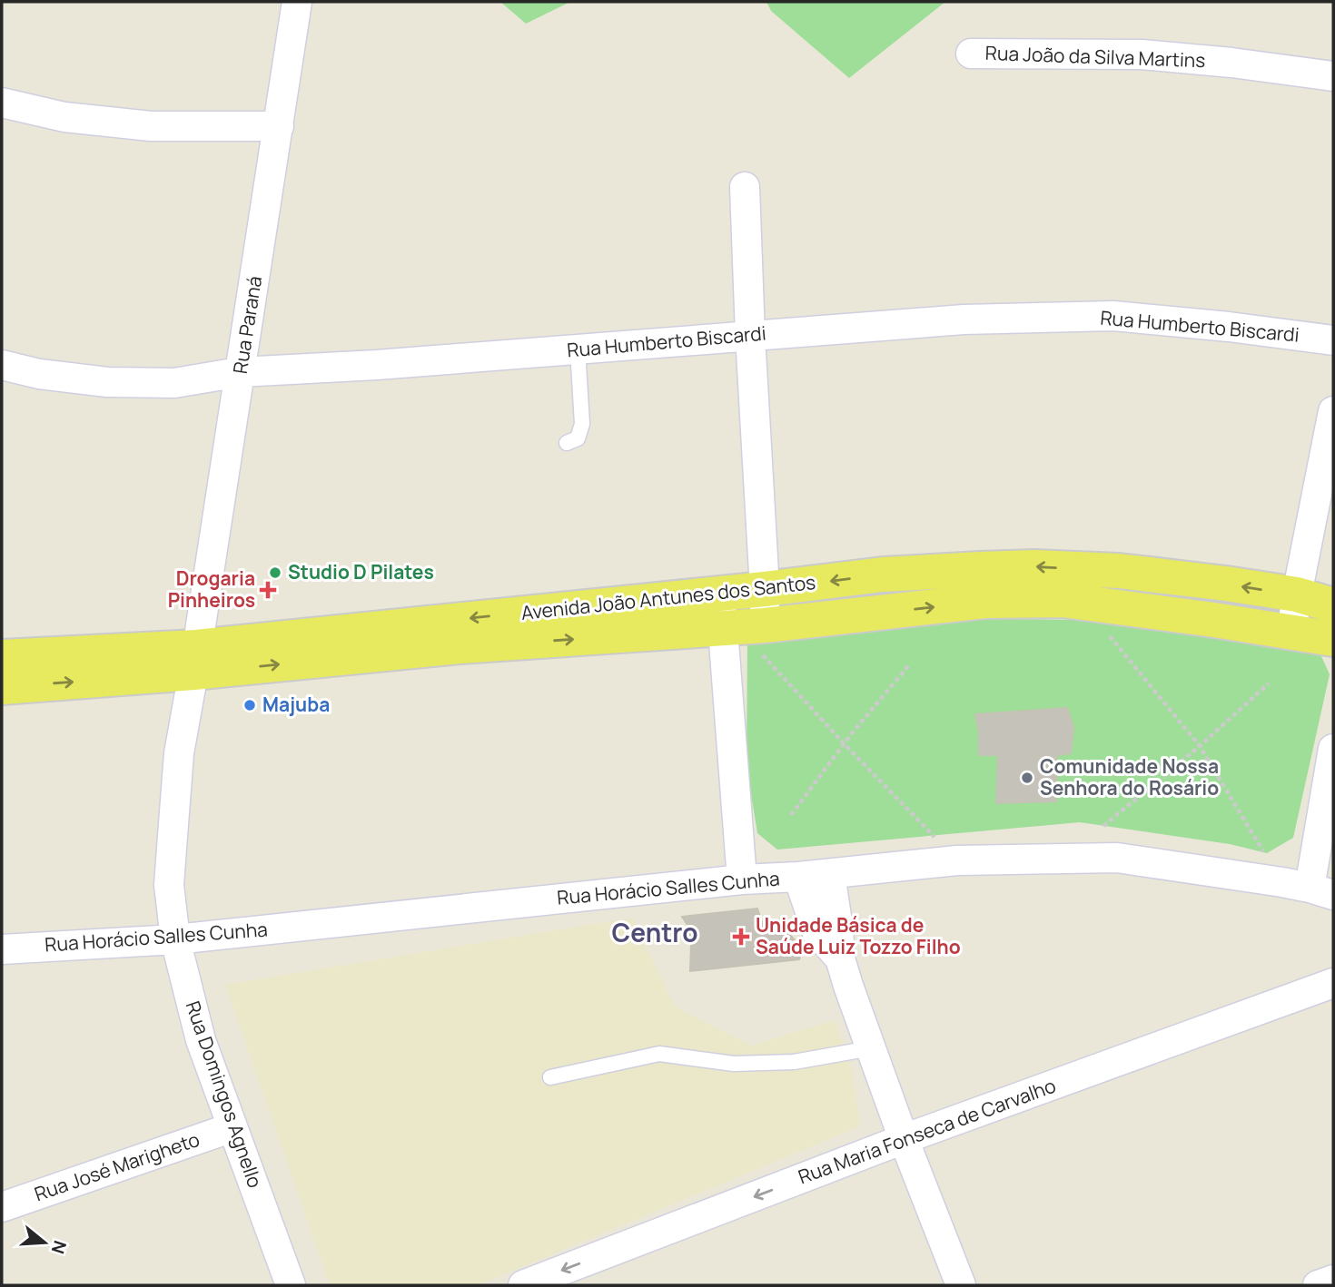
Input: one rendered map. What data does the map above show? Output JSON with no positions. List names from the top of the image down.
{
  "streets": {
    "main road": ["Avenida João Antunes dos Santos"],
    "street": [
      "Rua João da Silva Martins",
      "Rua Paraná",
      "Rua Humberto Biscardi",
      "Rua Horácio Salles Cunha",
      "Rua Domingos Agnello",
      "Rua Maria Fonseca de Carvalho",
      "Rua José Marigheto"
    ]
  },
  "crossings": [
    ["Rua Paraná", "Rua Humberto Biscardi"],
    ["Rua Paraná", "Avenida João Antunes dos Santos"],
    ["Rua Paraná", "Rua Domingos Agnello"],
    ["Avenida João Antunes dos Santos", "Rua Domingos Agnello"],
    ["Rua Horácio Salles Cunha", "Rua Domingos Agnello"],
    ["Rua Domingos Agnello", "Rua José Marigheto"]
  ],
  "one_way": ["Rua Maria Fonseca de Carvalho"],
  "districts": ["Centro"],
  "places": {
    "other": ["Studio D Pilates", "Majuba", "Comunidade Nossa Senhora do Rosário"],
    "health": ["Drogaria Pinheiros", "Unidade Básica de Saúde Luiz Tozzo Filho"]
  },
  "north": "right"
}
